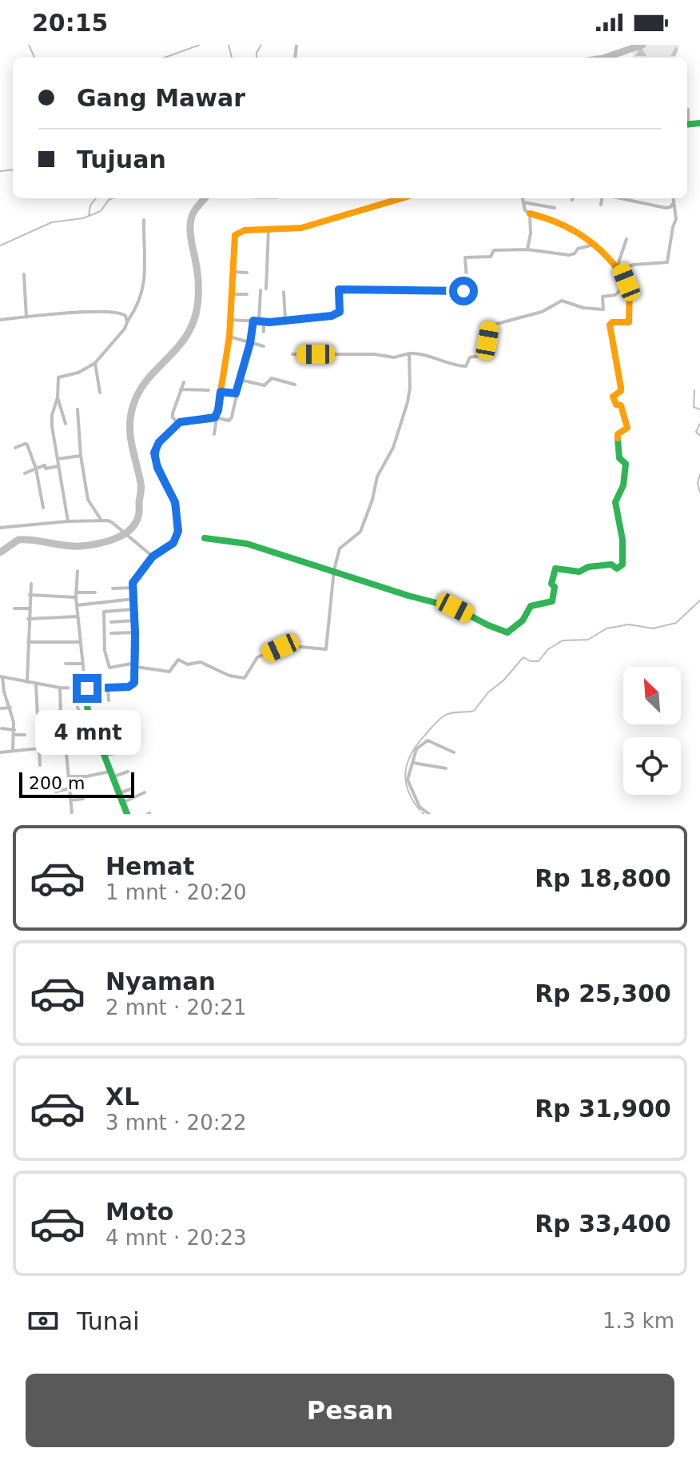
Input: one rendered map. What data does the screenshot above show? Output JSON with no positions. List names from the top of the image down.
{
  "scale_bar": "200 m",
  "north": "top left",
  "page": {
    "status": "20:15",
    "banner": ["Gang Mawar", "Tujuan"],
    "bubble": "4 mnt",
    "scale": "200 m",
    "list": [
      {
        "name": "Hemat",
        "note": "1 mnt · 20:20",
        "value": "Rp 18,800"
      },
      {
        "name": "Nyaman",
        "note": "2 mnt · 20:21",
        "value": "Rp 25,300"
      },
      {
        "name": "XL",
        "note": "3 mnt · 20:22",
        "value": "Rp 31,900"
      },
      {
        "name": "Moto",
        "note": "4 mnt · 20:23",
        "value": "Rp 33,400"
      }
    ],
    "pay": ["Tunai", "1.3 km"],
    "buttons": "Pesan"
  }
}
